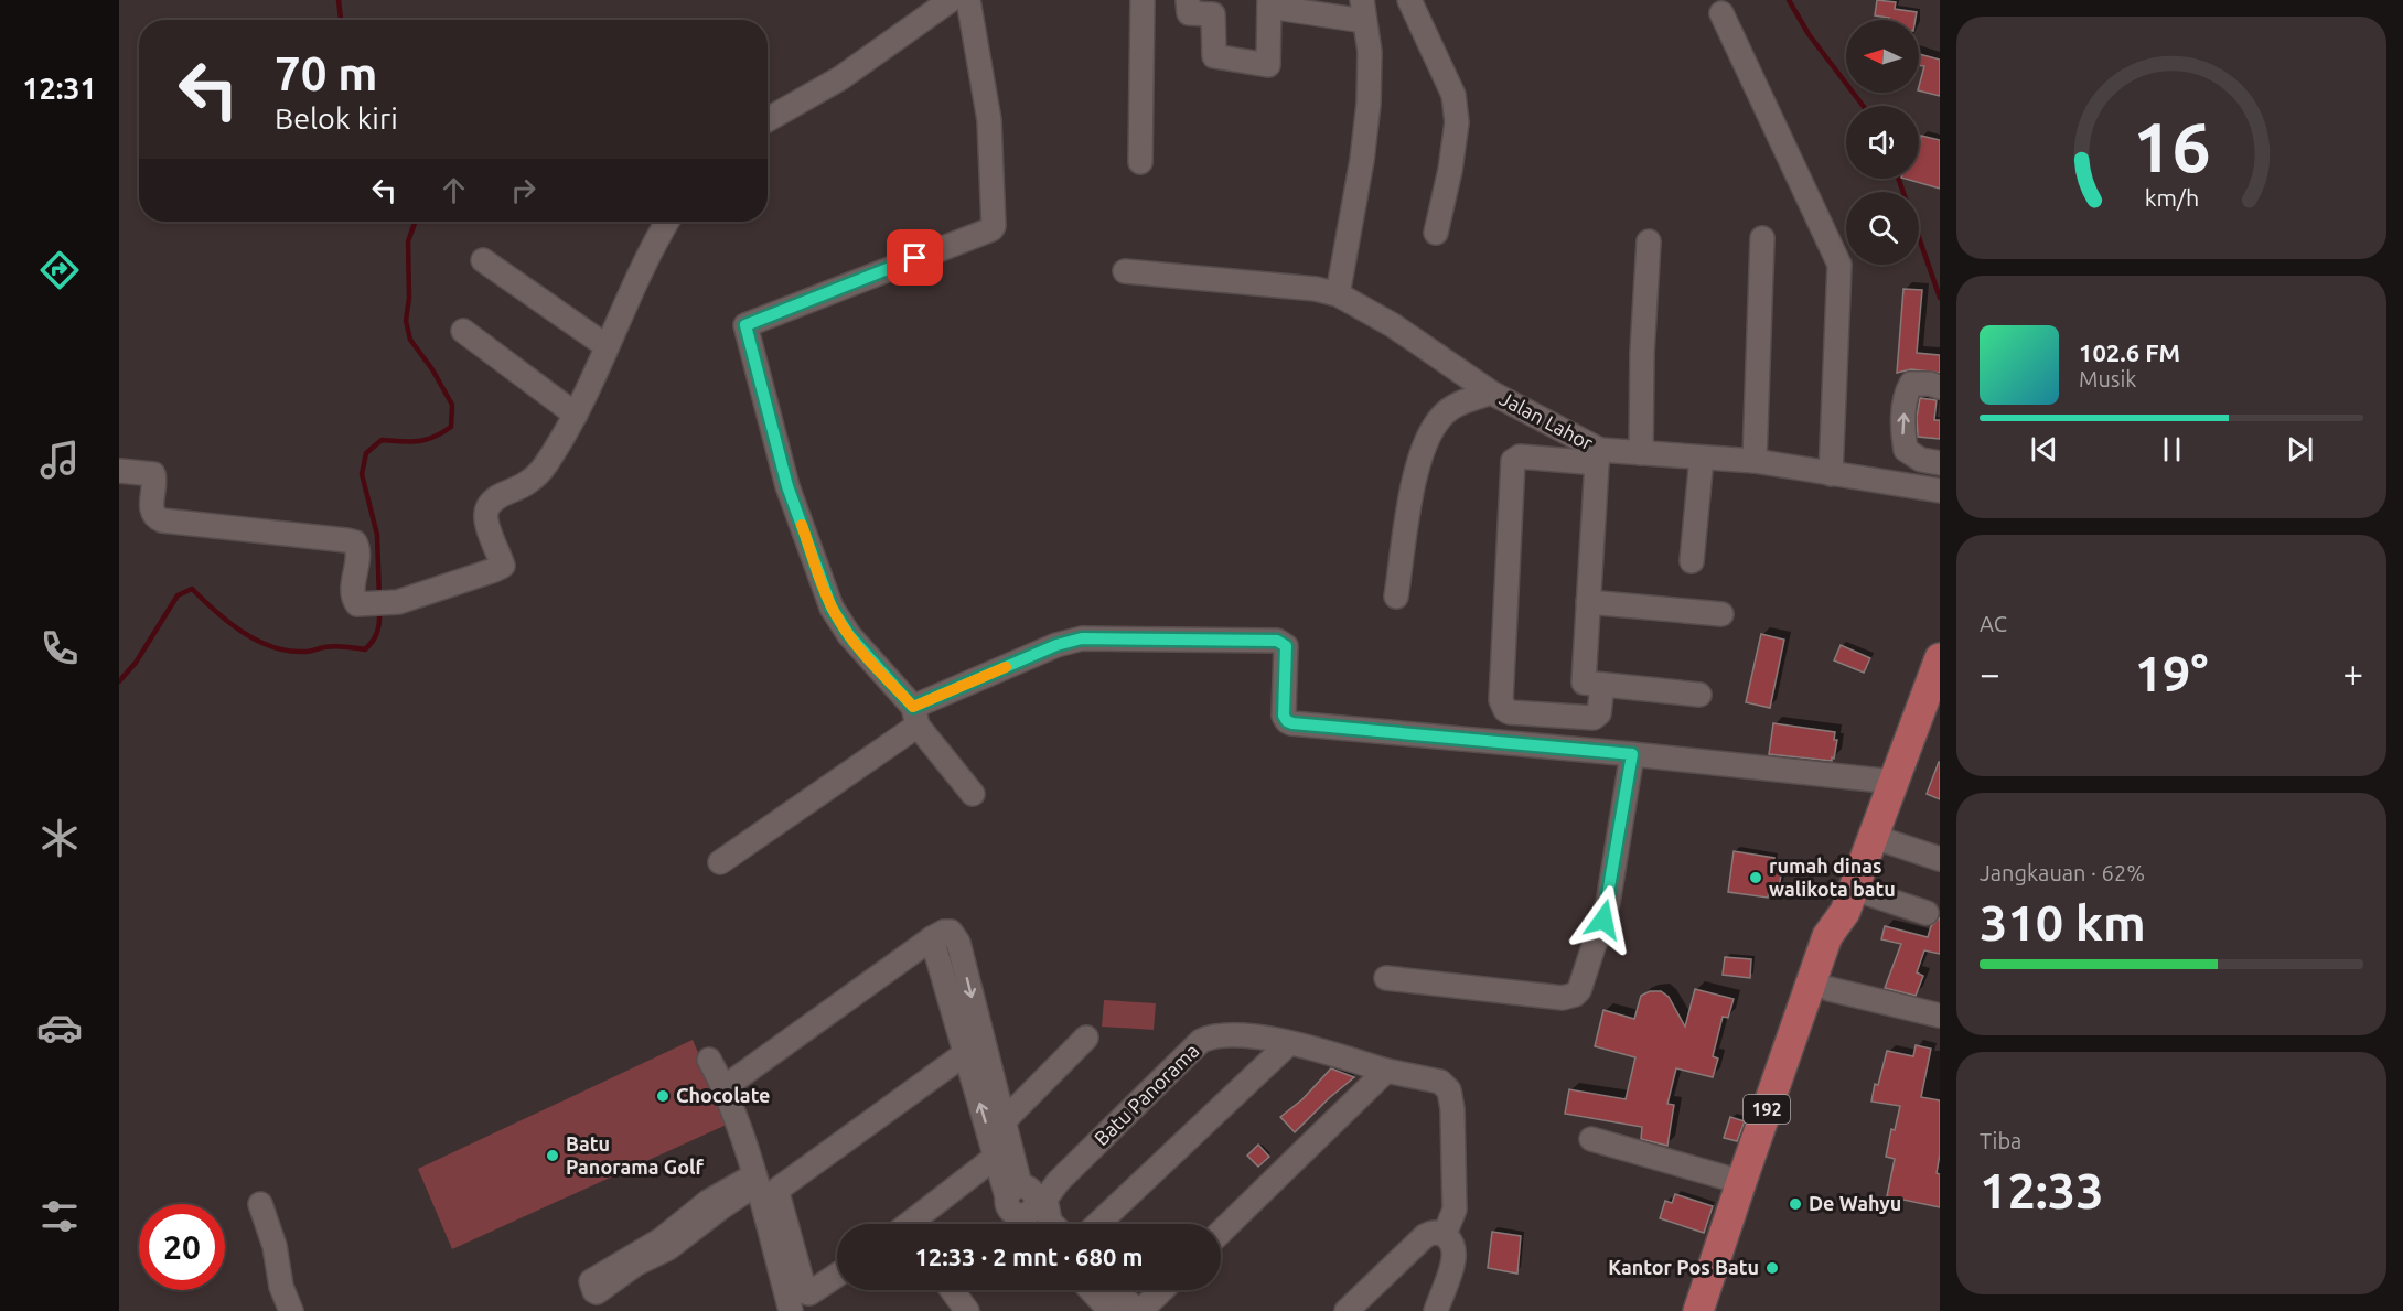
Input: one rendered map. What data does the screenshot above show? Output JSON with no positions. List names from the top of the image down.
{
  "streets": {
    "main road": ["192"],
    "street": ["Jalan Lahor", "Batu Panorama"]
  },
  "places": [
    "rumah dinas walikota batu",
    "Chocolate",
    "Batu Panorama Golf",
    "De Wahyu",
    "Kantor Pos Batu"
  ],
  "north": "left",
  "page": {
    "tabs": "12:31",
    "turn": ["70 m", "Belok kiri"],
    "song": ["102.6 FM", "Musik"],
    "tile": [
      "AC",
      ["Jangkauan · 62%", "310 km"],
      ["Tiba", "12:33"]
    ],
    "heat": ["−", "19°", "+"],
    "limit": "20",
    "trip": "12:33 · 2 mnt · 680 m",
    "gauge": ["16", "km/h"]
  }
}
